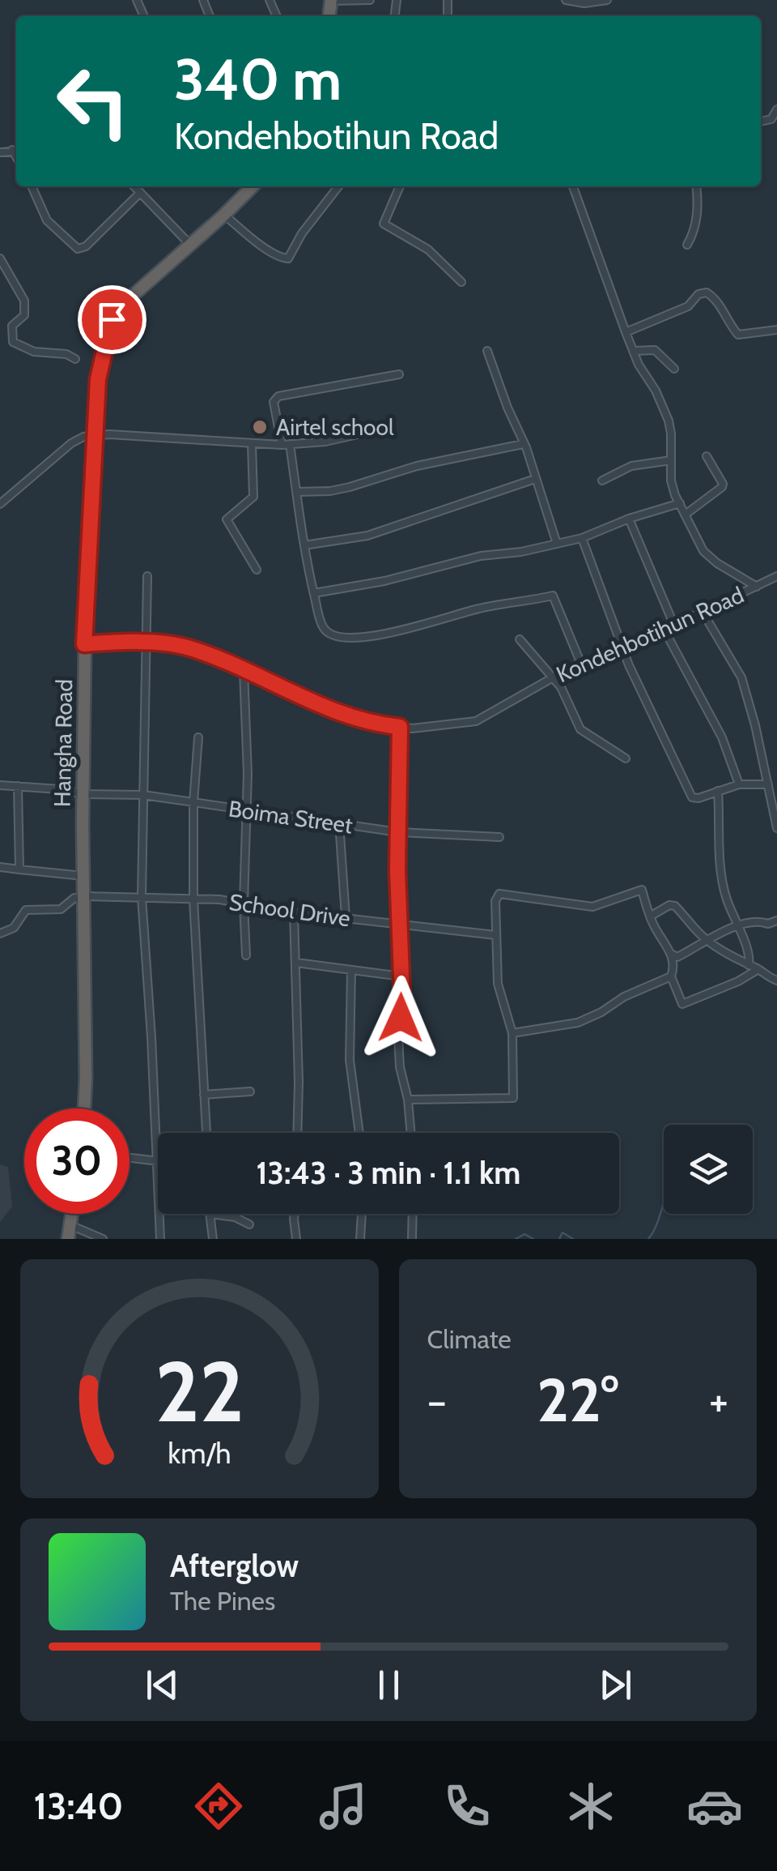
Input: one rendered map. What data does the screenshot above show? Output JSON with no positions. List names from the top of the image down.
{
  "streets": {
    "highway": ["Hangha Road"],
    "street": ["Kondehbotihun Road", "Boima Street", "School Drive"]
  },
  "crossings": [
    ["Kondehbotihun Road", "Hangha Road"],
    ["Hangha Road", "Boima Street"],
    ["Hangha Road", "School Drive"]
  ],
  "places": ["Airtel school"],
  "page": {
    "turn": ["340 m", "Kondehbotihun Road"],
    "limit": "30",
    "trip": "13:43 · 3 min · 1.1 km",
    "tile": "Climate",
    "heat": ["−", "22°", "+"],
    "song": ["Afterglow", "The Pines"],
    "tabs": "13:40",
    "gauge": ["22", "km/h"]
  }
}
